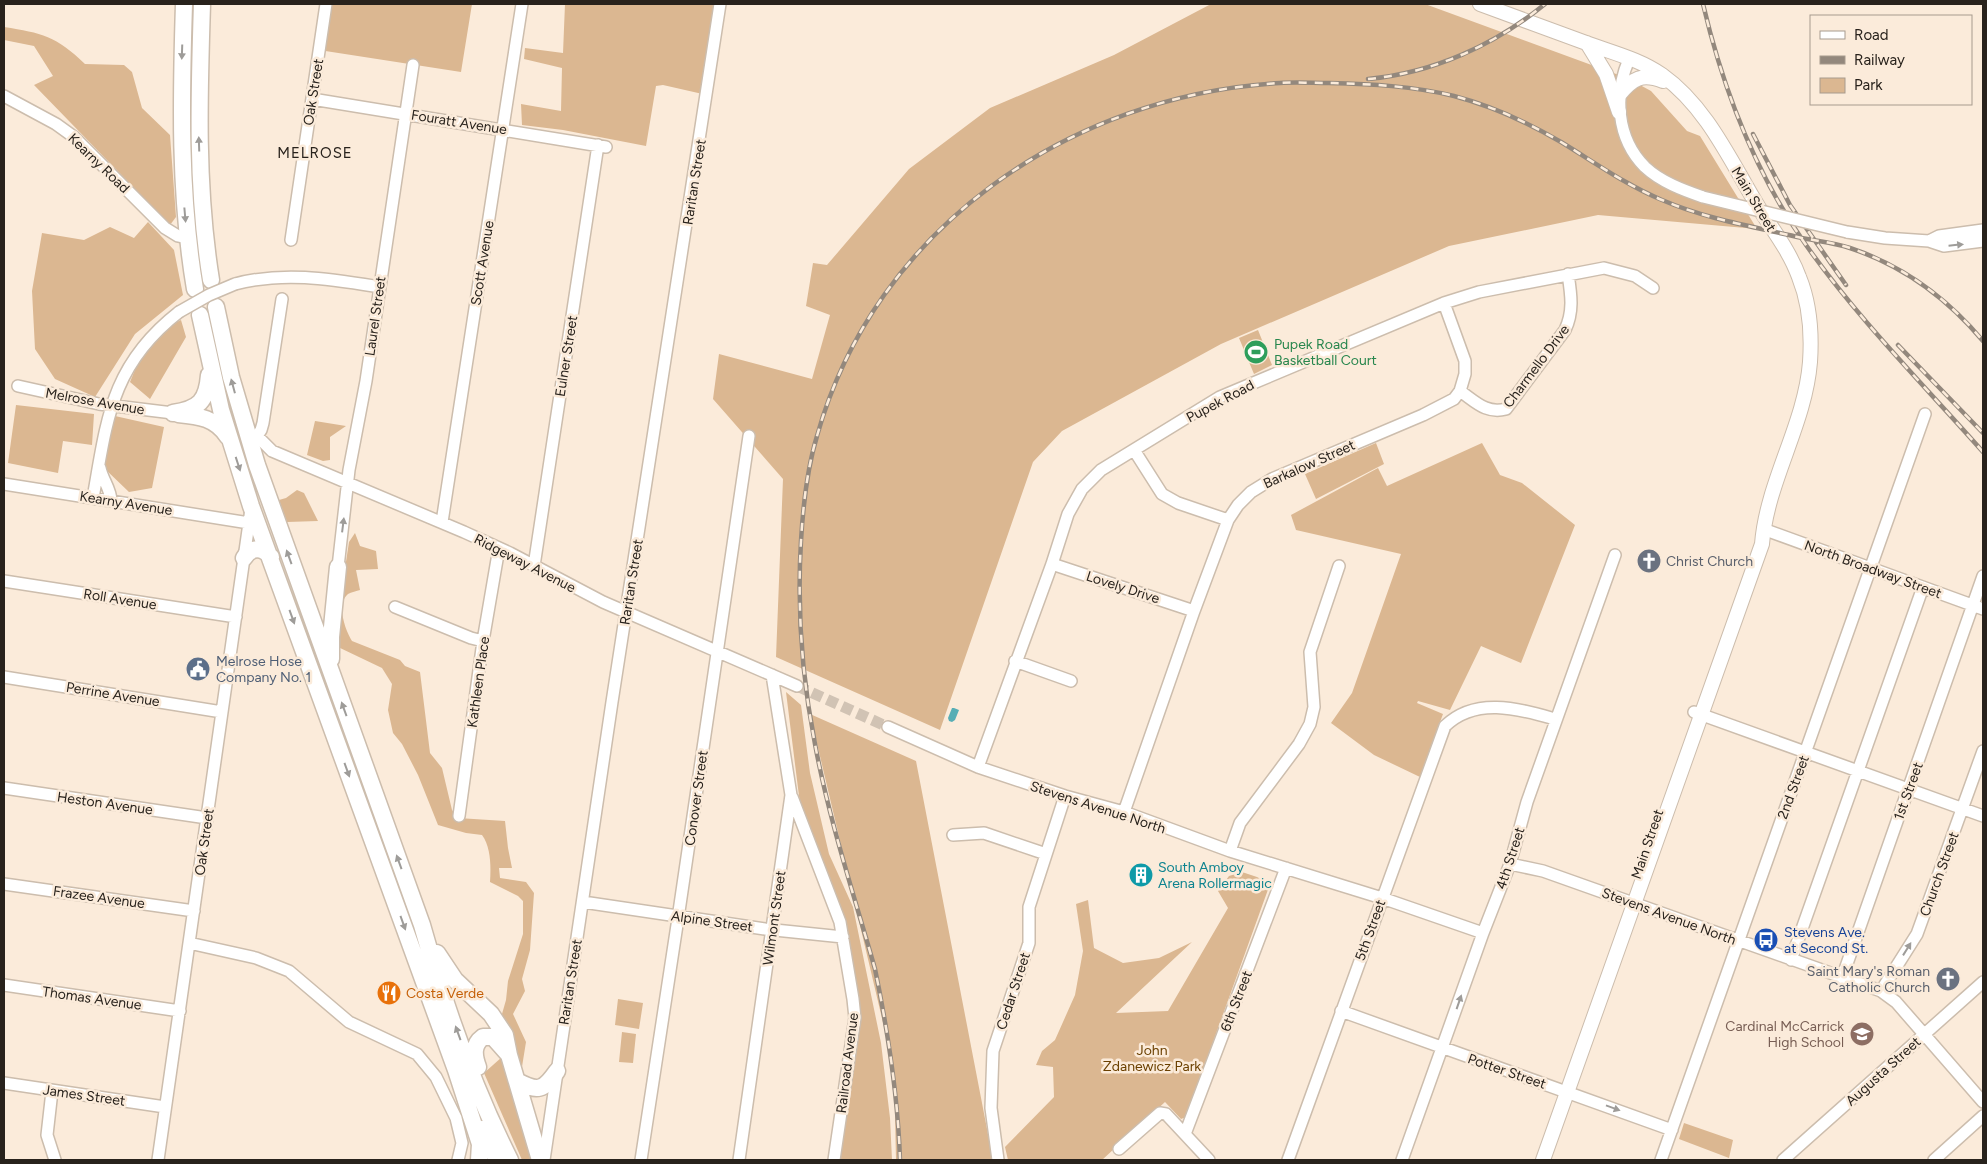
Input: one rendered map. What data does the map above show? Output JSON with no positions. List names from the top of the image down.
{
  "streets": {
    "main road": ["Main Street"],
    "street": [
      "Oak Street",
      "Fouratt Avenue",
      "Kearny Road",
      "Raritan Street",
      "Scott Avenue",
      "Laurel Street",
      "Eulner Street",
      "Charmello Drive",
      "Melrose Avenue",
      "Pupek Road",
      "Barkalow Street",
      "Kearny Avenue",
      "Ridgeway Avenue",
      "North Broadway Street",
      "Lovely Drive",
      "Roll Avenue",
      "Kathleen Place",
      "Perrine Avenue",
      "2nd Street",
      "1st Street",
      "Conover Street",
      "Heston Avenue",
      "Stevens Avenue North",
      "4th Street",
      "Church Street",
      "Frazee Avenue",
      "Wilmont Street",
      "Alpine Street",
      "5th Street",
      "Cedar Street",
      "Thomas Avenue",
      "6th Street",
      "Railroad Avenue",
      "Potter Street",
      "Augusta Street",
      "James Street"
    ]
  },
  "crossings": [
    ["Oak Street", "Fouratt Avenue"],
    ["Oak Street", "Kearny Avenue"],
    ["Oak Street", "Roll Avenue"],
    ["Oak Street", "Perrine Avenue"],
    ["Oak Street", "Heston Avenue"],
    ["Oak Street", "Frazee Avenue"],
    ["Oak Street", "Thomas Avenue"],
    ["Oak Street", "James Street"],
    ["Fouratt Avenue", "Scott Avenue"],
    ["Fouratt Avenue", "Laurel Street"],
    ["Fouratt Avenue", "Eulner Street"],
    ["Raritan Street", "Ridgeway Avenue"],
    ["Raritan Street", "Alpine Street"],
    ["Main Street", "North Broadway Street"],
    ["Main Street", "Stevens Avenue North"],
    ["Main Street", "Potter Street"],
    ["Scott Avenue", "Ridgeway Avenue"],
    ["Laurel Street", "Ridgeway Avenue"],
    ["Eulner Street", "Ridgeway Avenue"],
    ["Charmello Drive", "Pupek Road"],
    ["Charmello Drive", "Barkalow Street"],
    ["Pupek Road", "Lovely Drive"],
    ["Pupek Road", "Stevens Avenue North"],
    ["Barkalow Street", "Lovely Drive"],
    ["Barkalow Street", "Stevens Avenue North"],
    ["Ridgeway Avenue", "Kathleen Place"],
    ["Ridgeway Avenue", "Conover Street"],
    ["Ridgeway Avenue", "Wilmont Street"],
    ["North Broadway Street", "2nd Street"],
    ["North Broadway Street", "1st Street"],
    ["2nd Street", "Stevens Avenue North"],
    ["2nd Street", "Potter Street"],
    ["1st Street", "Stevens Avenue North"],
    ["Conover Street", "Alpine Street"],
    ["Stevens Avenue North", "4th Street"],
    ["Stevens Avenue North", "Church Street"],
    ["Stevens Avenue North", "5th Street"],
    ["Stevens Avenue North", "Cedar Street"],
    ["Stevens Avenue North", "6th Street"],
    ["Stevens Avenue North", "Augusta Street"],
    ["4th Street", "5th Street"],
    ["4th Street", "Potter Street"],
    ["Wilmont Street", "Alpine Street"],
    ["Wilmont Street", "Railroad Avenue"],
    ["Alpine Street", "Railroad Avenue"],
    ["5th Street", "Potter Street"]
  ],
  "one_way": ["Church Street"],
  "districts": ["MELROSE"],
  "parks": ["John Zdanewicz Park"],
  "places": {
    "sports": ["Pupek Road Basketball Court"],
    "church": ["Christ Church", "Saint Mary's Roman Catholic Church"],
    "public building": ["Melrose Hose Company No. 1"],
    "building": ["South Amboy Arena Rollermagic"],
    "bus stop": ["Stevens Ave. at Second St."],
    "restaurant": ["Costa Verde"],
    "school or university": ["Cardinal McCarrick High School"]
  },
  "legend": ["Road", "Railway", "Park"]
}
